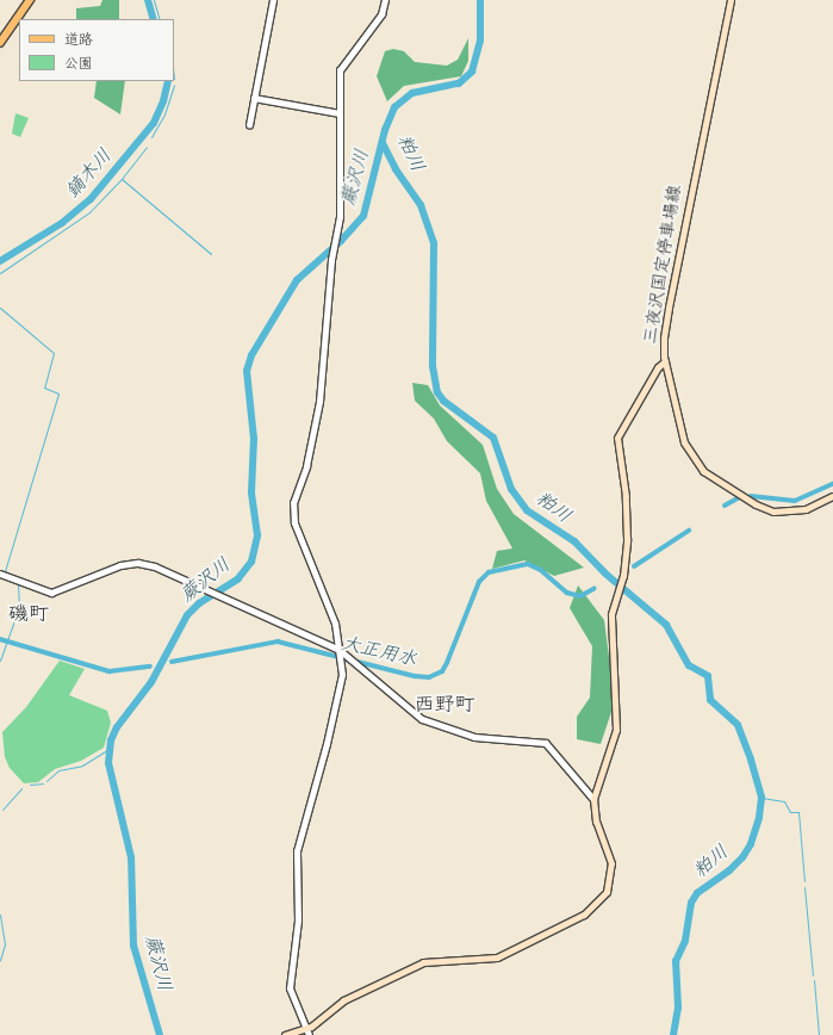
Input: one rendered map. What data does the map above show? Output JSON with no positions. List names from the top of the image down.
{
  "streets": {
    "main road": ["三夜沢国定停車場線"]
  },
  "districts": ["磯町", "西野町"],
  "water": [
    "粕川",
    "鏑木川",
    "蕨沢川",
    "大正用水"
  ],
  "legend": ["道路", "公園"]
}
